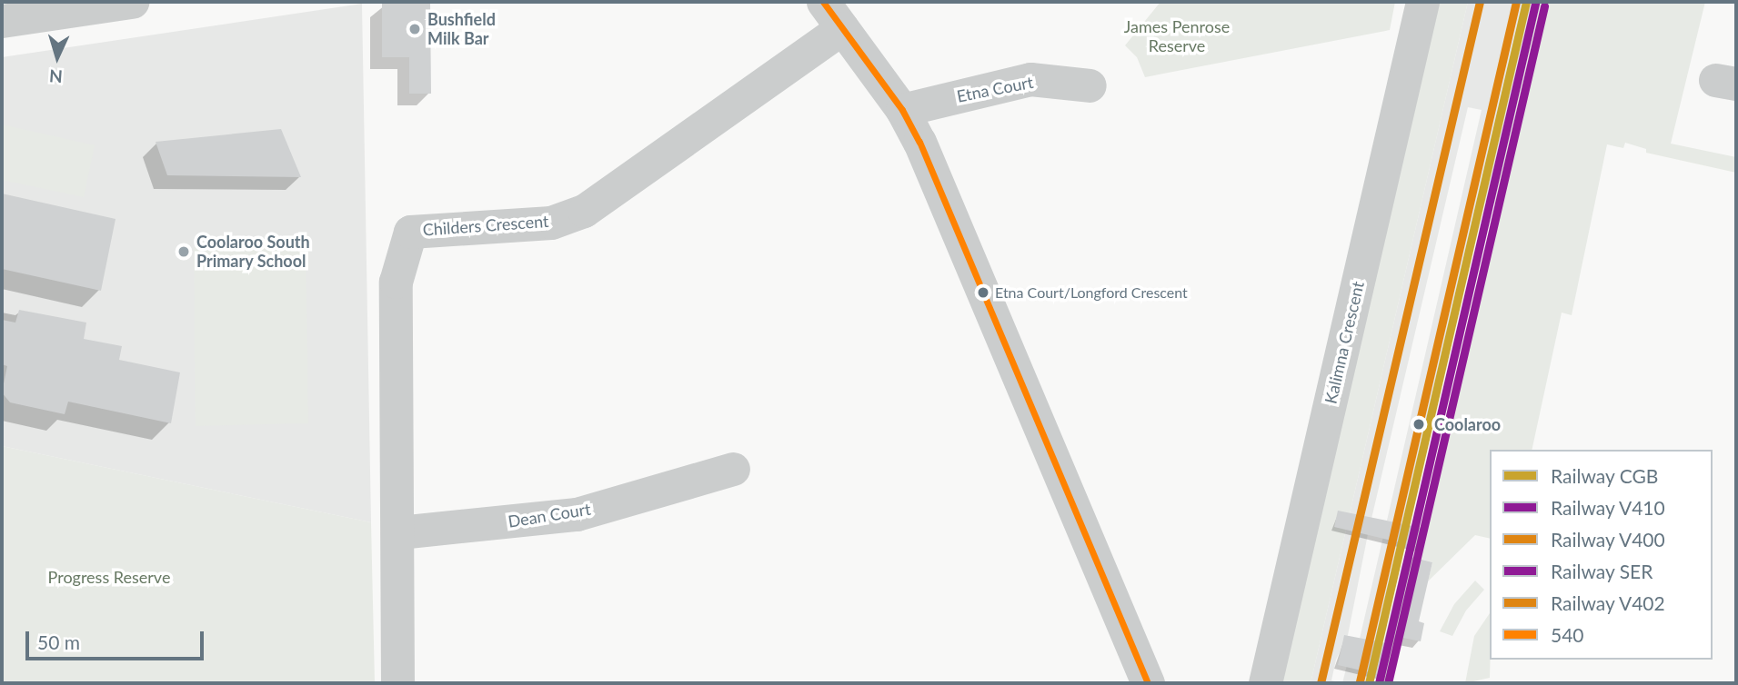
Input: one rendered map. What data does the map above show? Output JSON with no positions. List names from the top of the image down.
{
  "streets": {
    "street": [
      "Etna Court",
      "Childers Crescent",
      "Kalimna Crescent",
      "Dean Court"
    ]
  },
  "crossings": [
    ["Childers Crescent", "Dean Court"]
  ],
  "parks": ["James Penrose Reserve", "Progress Reserve"],
  "places": [
    "Bushfield Milk Bar",
    "Coolaroo South Primary School",
    "Etna Court/Longford Crescent",
    "Coolaroo"
  ],
  "lines": [
    "rail line CGB",
    "rail line V400",
    "rail line V402",
    "transit line 540",
    "rail line V410",
    "rail line SER"
  ],
  "legend": [
    "Railway CGB",
    "Railway V410",
    "Railway V400",
    "Railway SER",
    "Railway V402",
    "540"
  ],
  "scale_bar": "50 m",
  "north": "bottom"
}
